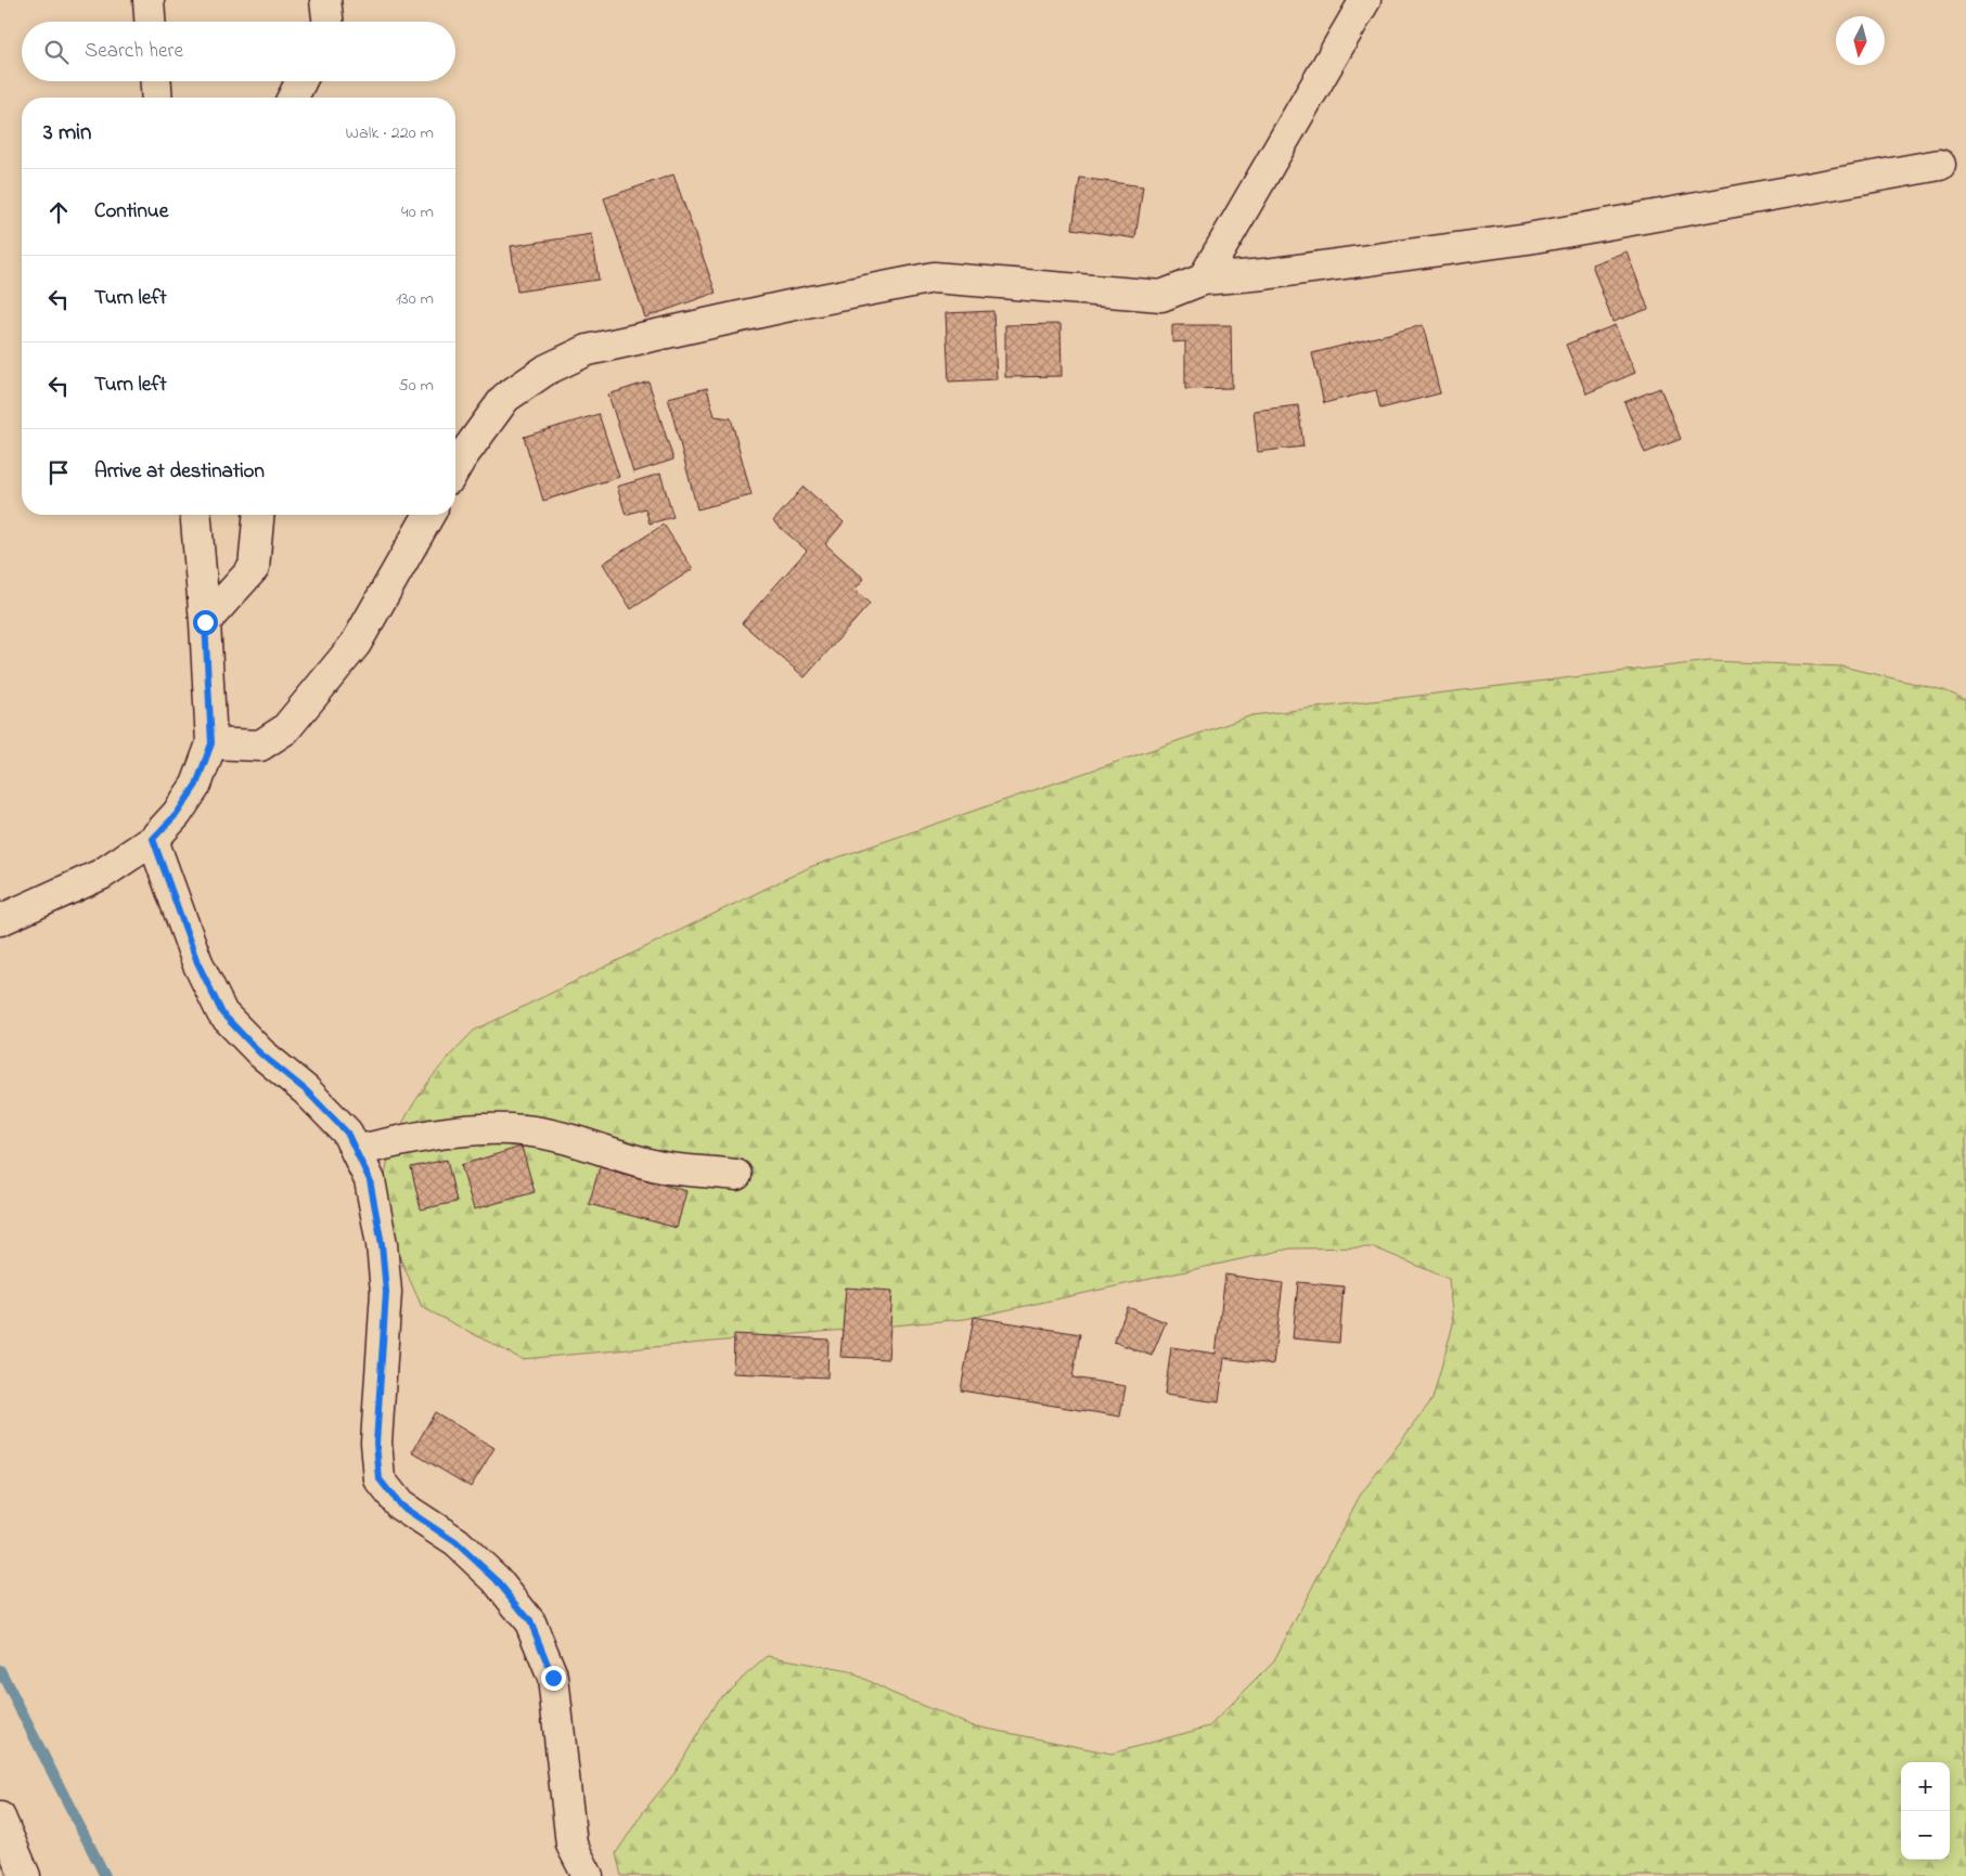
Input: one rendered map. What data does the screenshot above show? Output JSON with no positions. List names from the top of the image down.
{
  "north": "bottom",
  "page": {
    "search": "Search here",
    "heading": ["3 min", "Walk · 220 m"],
    "list": [
      ["Continue", "40 m"],
      ["Turn left", "130 m"],
      ["Turn left", "50 m"],
      "Arrive at destination"
    ],
    "map_buttons": ["+", "−"]
  }
}
